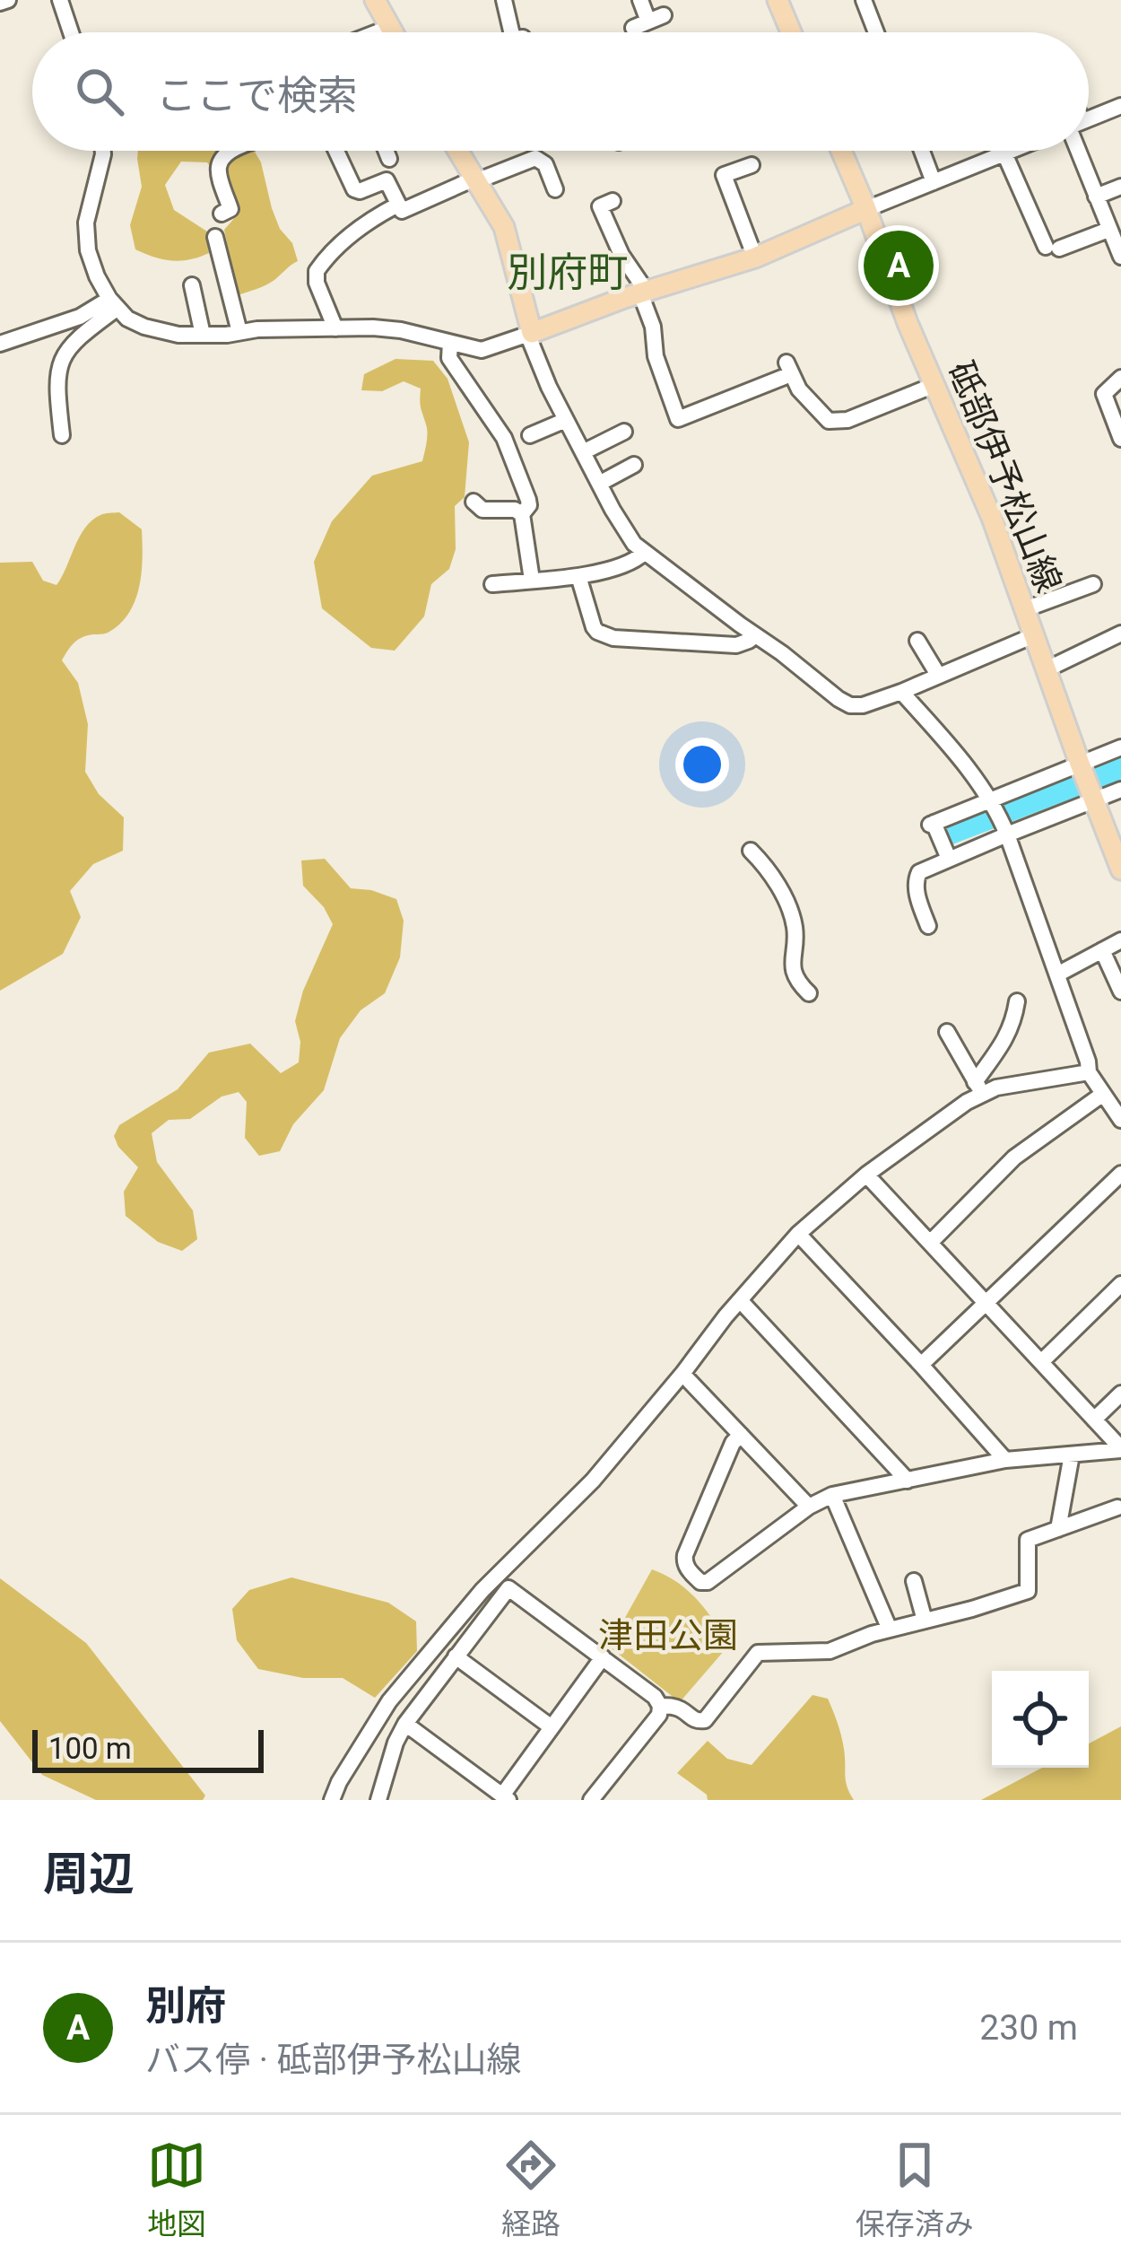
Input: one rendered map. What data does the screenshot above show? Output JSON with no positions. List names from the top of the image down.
{
  "streets": {
    "main road": ["砥部伊予松山線"]
  },
  "districts": ["別府町"],
  "parks": ["津田公園"],
  "scale_bar": "100 m",
  "page": {
    "search": "ここで検索",
    "pins": "A",
    "scale": "100 m",
    "heading": "周辺",
    "list": [
      {
        "mark": "A",
        "name": "別府",
        "note": "バス停 · 砥部伊予松山線",
        "value": "230 m"
      }
    ],
    "nav": ["地図", "経路", "保存済み"]
  }
}
